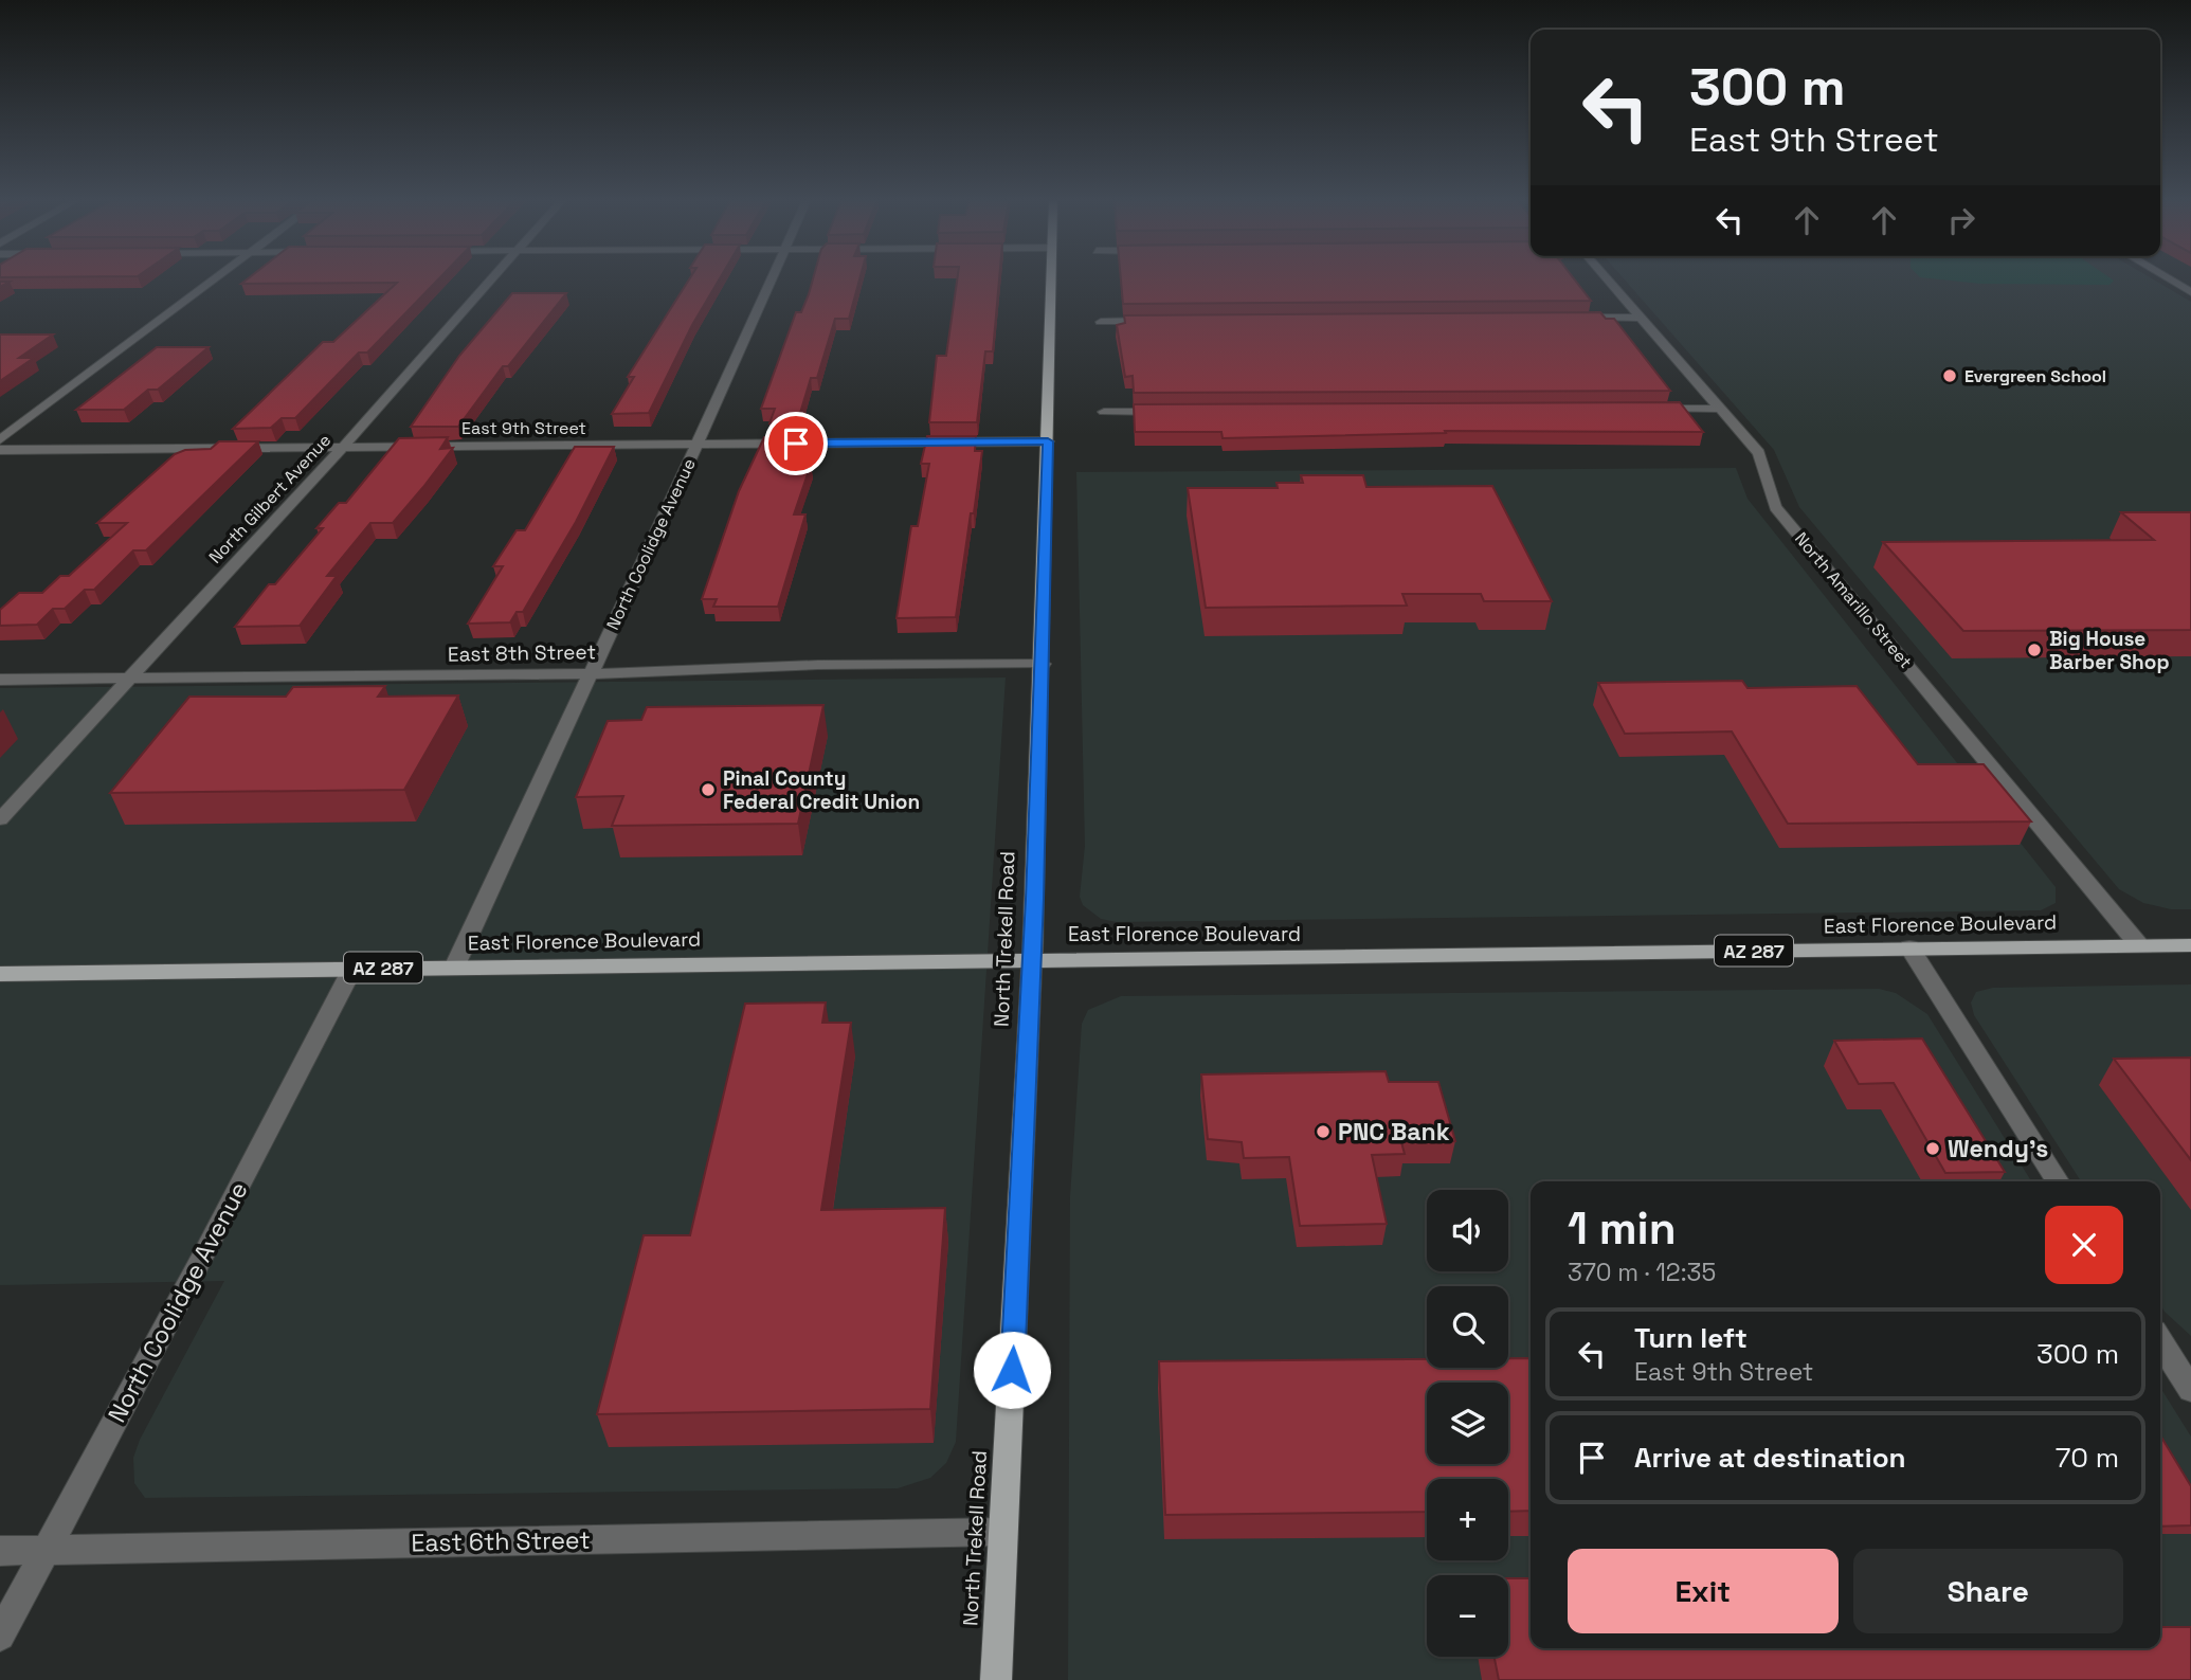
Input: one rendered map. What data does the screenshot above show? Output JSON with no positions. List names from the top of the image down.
{
  "streets": {
    "main road": ["East Florence Boulevard", "North Trekell Road", "AZ 287"],
    "street": [
      "East 9th Street",
      "North Gilbert Avenue",
      "North Coolidge Avenue",
      "North Amarillo Street",
      "East 8th Street",
      "East 6th Street"
    ]
  },
  "crossings": [
    ["East 9th Street", "North Gilbert Avenue"],
    ["East 9th Street", "North Coolidge Avenue"],
    ["East 9th Street", "North Trekell Road"],
    ["North Gilbert Avenue", "East 8th Street"],
    ["North Coolidge Avenue", "East 8th Street"],
    ["North Coolidge Avenue", "East Florence Boulevard"],
    ["North Coolidge Avenue", "East 6th Street"],
    ["North Amarillo Street", "East Florence Boulevard"],
    ["East 8th Street", "North Trekell Road"],
    ["East Florence Boulevard", "North Trekell Road"],
    ["North Trekell Road", "East 6th Street"]
  ],
  "places": [
    "Evergreen School",
    "Big House Barber Shop",
    "Pinal County Federal Credit Union",
    "PNC Bank",
    "Wendy's"
  ],
  "page": {
    "turn": ["300 m", "East 9th Street"],
    "heading": ["1 min", "370 m · 12:35"],
    "map_buttons": ["+", "−"],
    "list": [
      {
        "name": "Turn left",
        "note": "East 9th Street",
        "value": "300 m"
      },
      {
        "name": "Arrive at destination",
        "value": "70 m"
      }
    ],
    "buttons": ["Exit", "Share"]
  }
}
